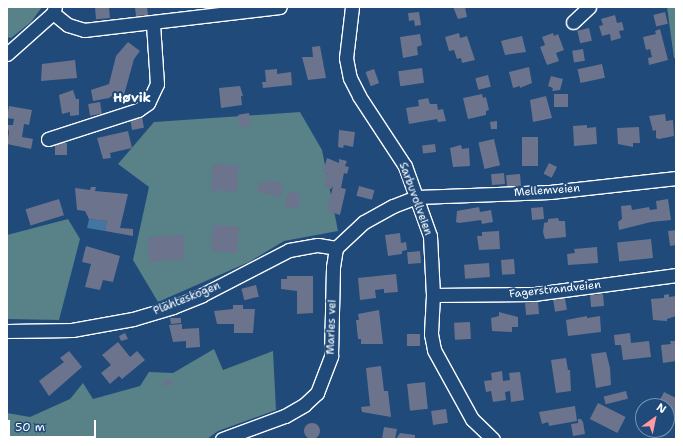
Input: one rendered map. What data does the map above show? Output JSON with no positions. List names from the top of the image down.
{
  "streets": {
    "street": [
      "Mellemveien",
      "Sarbuvollveien",
      "Fagerstrandveien",
      "Plahteskogen",
      "Maries vei"
    ]
  },
  "crossings": [
    ["Mellemveien", "Sarbuvollveien"],
    ["Sarbuvollveien", "Fagerstrandveien"],
    ["Plahteskogen", "Maries vei"]
  ],
  "districts": ["Høvik"],
  "scale_bar": "50 m",
  "north": "top right"
}
